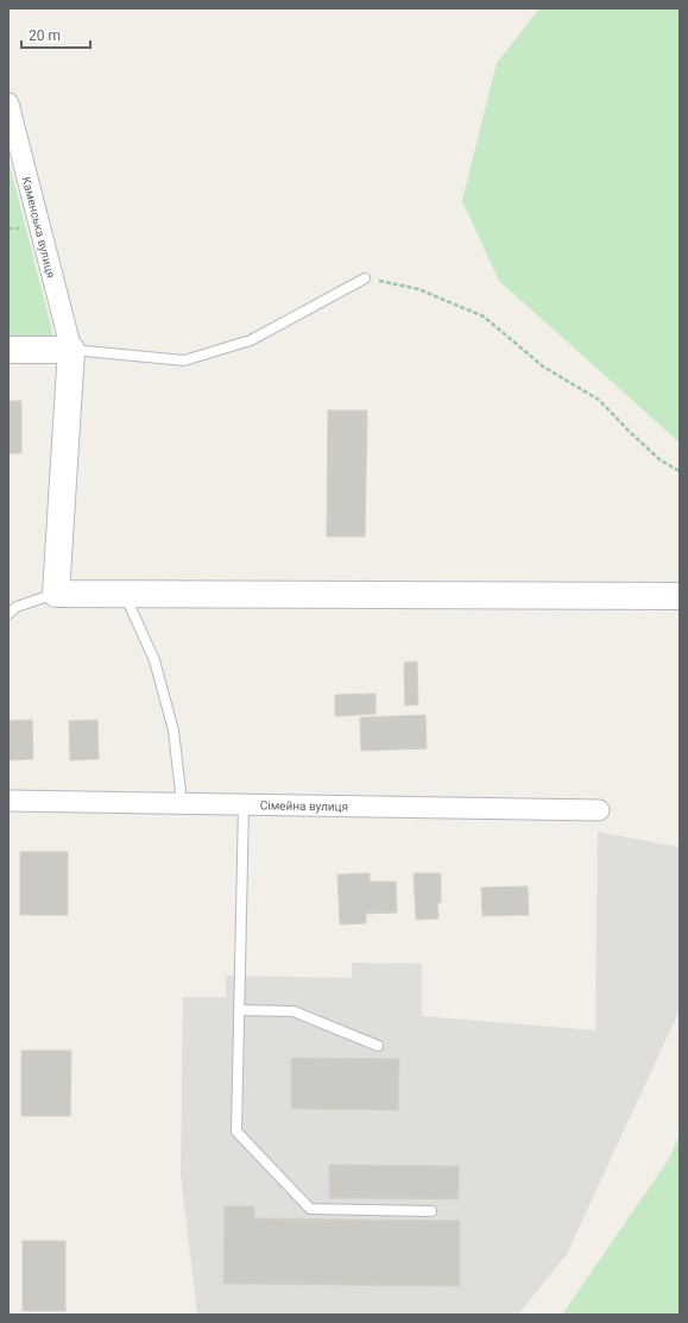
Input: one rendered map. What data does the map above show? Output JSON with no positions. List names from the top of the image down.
{
  "streets": {
    "street": ["Каменська вулиця", "Сімейна вулиця"]
  },
  "scale_bar": "20 m"
}
